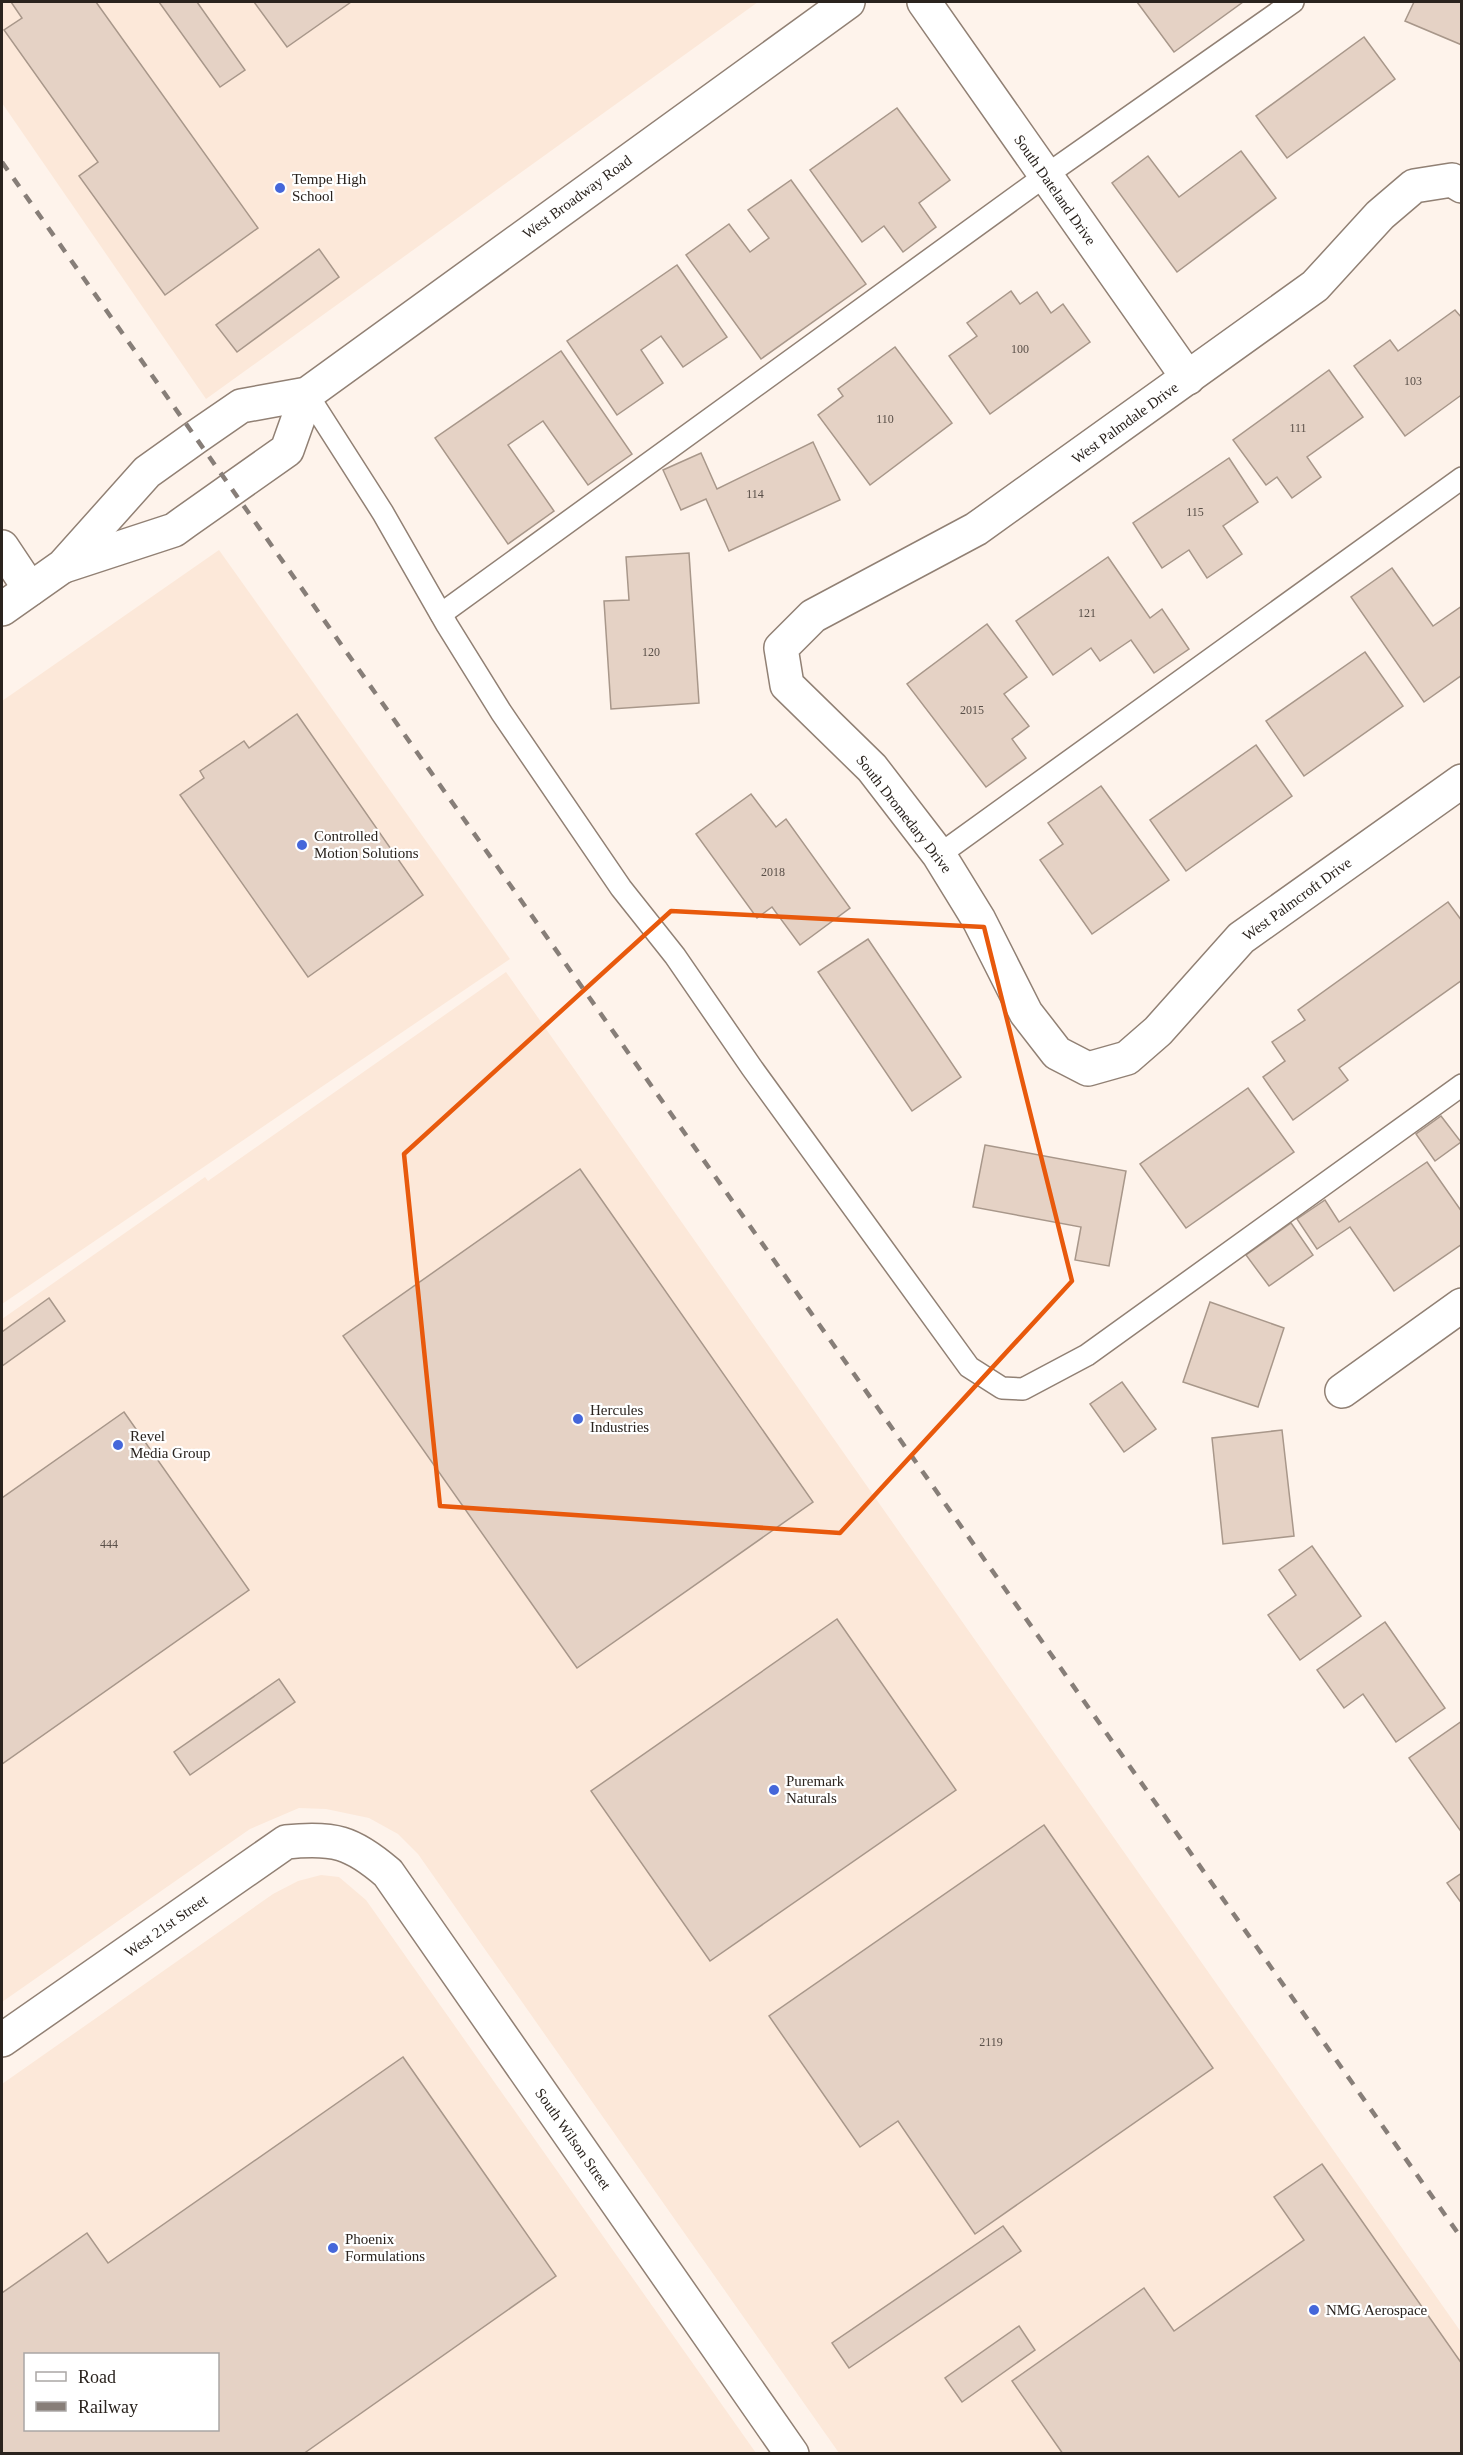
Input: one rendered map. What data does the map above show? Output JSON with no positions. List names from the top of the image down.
{
  "streets": {
    "street": [
      "South Dateland Drive",
      "West Broadway Road",
      "West Palmdale Drive",
      "South Dromedary Drive",
      "West Palmcroft Drive",
      "West 21st Street",
      "South Wilson Street"
    ]
  },
  "crossings": [
    ["South Dateland Drive", "West Palmdale Drive"],
    ["West Palmdale Drive", "South Dromedary Drive"],
    ["South Dromedary Drive", "West Palmcroft Drive"],
    ["West 21st Street", "South Wilson Street"]
  ],
  "places": [
    "Tempe High School",
    "Controlled Motion Solutions",
    "Hercules Industries",
    "Revel Media Group",
    "Puremark Naturals",
    "Phoenix Formulations",
    "NMG Aerospace"
  ],
  "house_numbers": [
    "100",
    "103",
    "110",
    "111",
    "114",
    "115",
    "121",
    "120",
    "2015",
    "2018",
    "444",
    "2119"
  ],
  "legend": ["Road", "Railway"]
}
